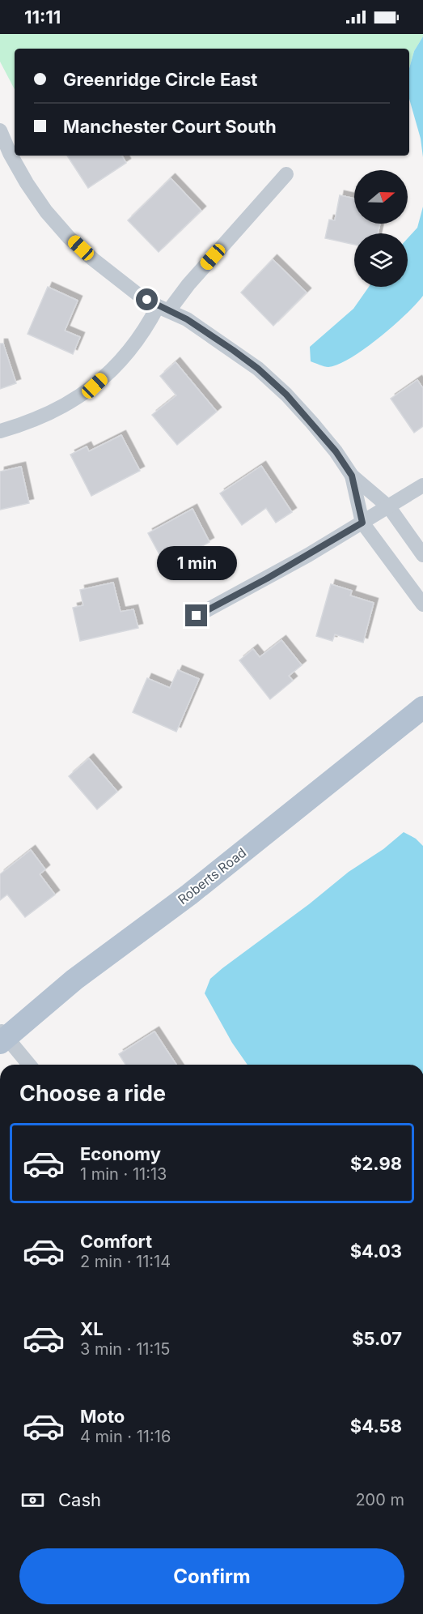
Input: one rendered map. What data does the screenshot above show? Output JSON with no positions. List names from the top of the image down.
{
  "streets": {
    "main road": ["Roberts Road"]
  },
  "north": "right",
  "page": {
    "status": "11:11",
    "banner": ["Greenridge Circle East", "Manchester Court South"],
    "bubble": "1 min",
    "heading": "Choose a ride",
    "list": [
      {
        "name": "Economy",
        "note": "1 min · 11:13",
        "value": "$2.98"
      },
      {
        "name": "Comfort",
        "note": "2 min · 11:14",
        "value": "$4.03"
      },
      {
        "name": "XL",
        "note": "3 min · 11:15",
        "value": "$5.07"
      },
      {
        "name": "Moto",
        "note": "4 min · 11:16",
        "value": "$4.58"
      }
    ],
    "pay": ["Cash", "200 m"],
    "buttons": "Confirm"
  }
}
